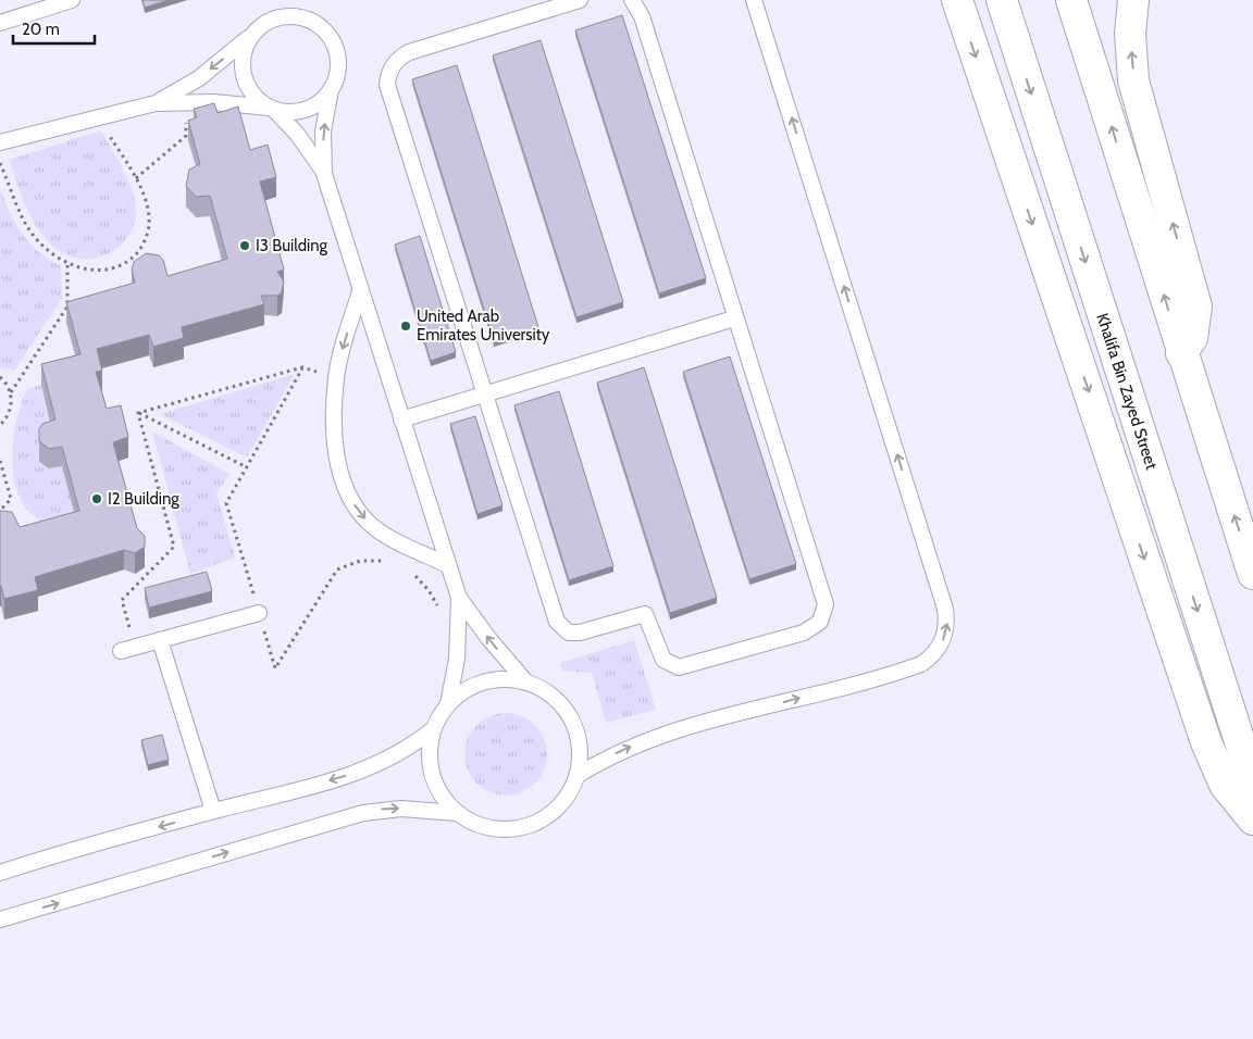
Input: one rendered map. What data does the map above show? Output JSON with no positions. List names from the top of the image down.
{
  "streets": {
    "main road": ["Khalifa Bin Zayed Street"]
  },
  "places": ["I3 Building", "United Arab Emirates University", "I2 Building"],
  "scale_bar": "20 m"
}
